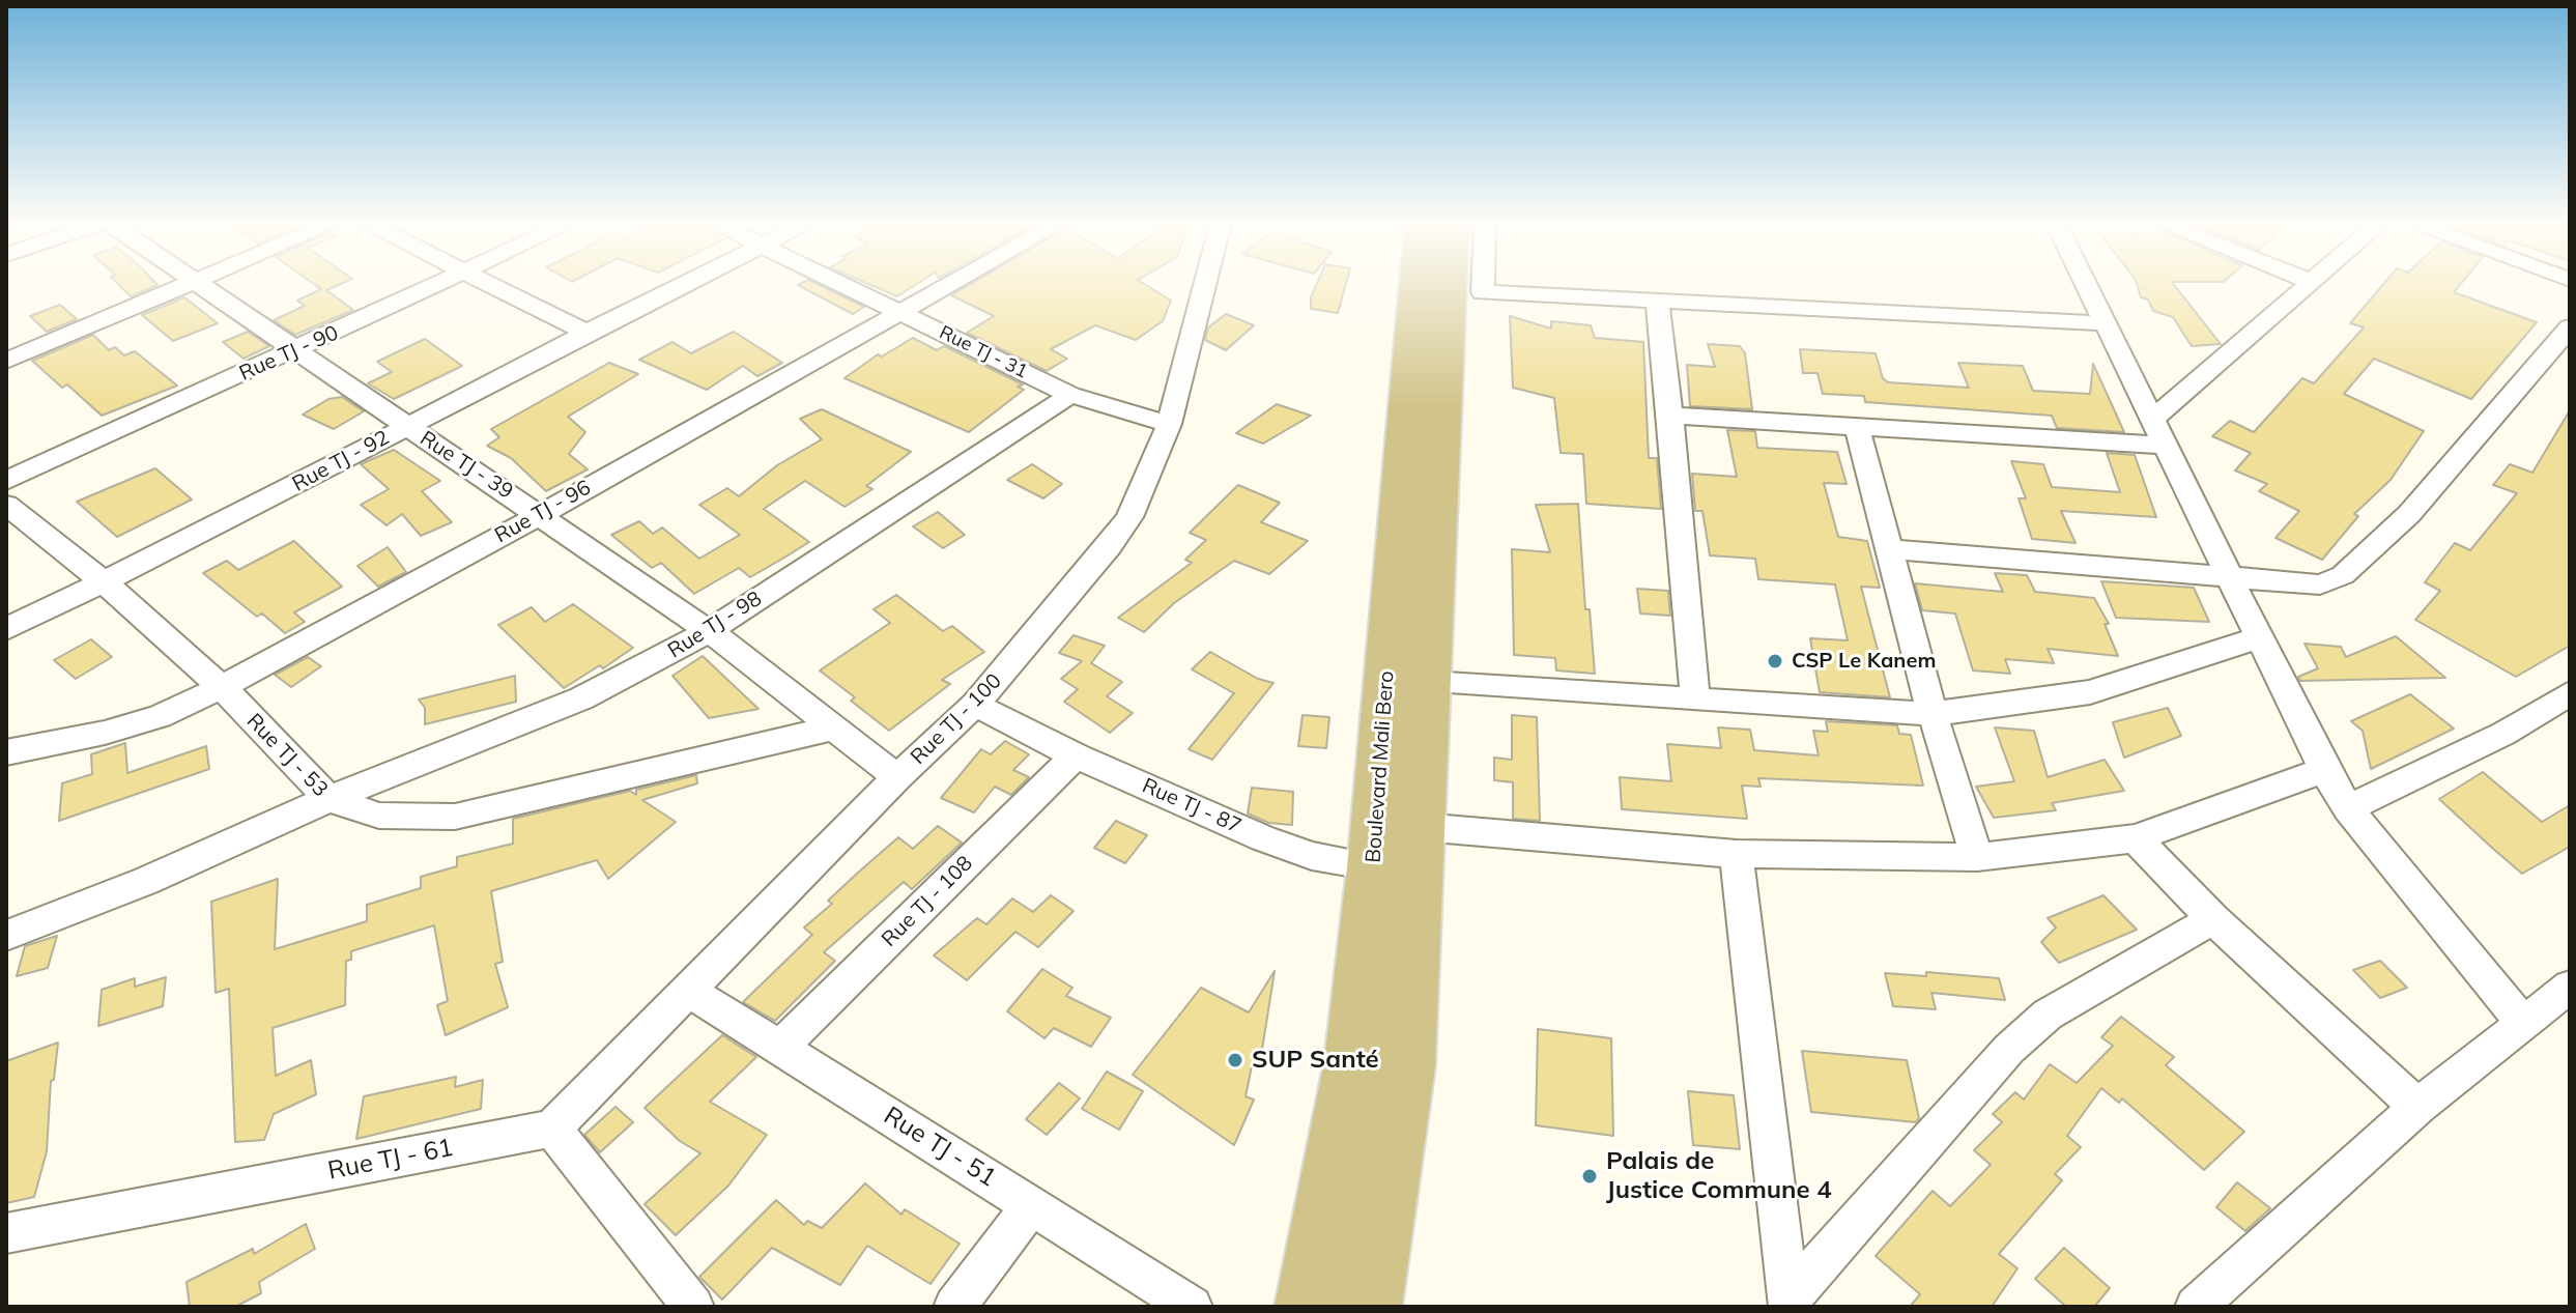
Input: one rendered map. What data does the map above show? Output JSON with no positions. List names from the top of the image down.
{
  "streets": {
    "main road": ["Boulevard Mali Bero"],
    "street": [
      "Rue TJ - 31",
      "Rue TJ - 90",
      "Rue TJ - 92",
      "Rue TJ - 39",
      "Rue TJ - 96",
      "Rue TJ - 98",
      "Rue TJ - 100",
      "Rue TJ - 53",
      "Rue TJ - 87",
      "Rue TJ - 108",
      "Rue TJ - 51",
      "Rue TJ - 61"
    ]
  },
  "crossings": [
    ["Rue TJ - 31", "Rue TJ - 96"],
    ["Rue TJ - 31", "Rue TJ - 98"],
    ["Rue TJ - 31", "Rue TJ - 100"],
    ["Rue TJ - 90", "Rue TJ - 39"],
    ["Rue TJ - 92", "Rue TJ - 39"],
    ["Rue TJ - 92", "Rue TJ - 53"],
    ["Rue TJ - 39", "Rue TJ - 96"],
    ["Rue TJ - 39", "Rue TJ - 98"],
    ["Rue TJ - 39", "Rue TJ - 100"],
    ["Rue TJ - 39", "Rue TJ - 53"],
    ["Rue TJ - 96", "Rue TJ - 53"],
    ["Rue TJ - 98", "Rue TJ - 53"],
    ["Rue TJ - 100", "Rue TJ - 87"],
    ["Rue TJ - 100", "Rue TJ - 51"],
    ["Rue TJ - 100", "Rue TJ - 61"],
    ["Boulevard Mali Bero", "Rue TJ - 87"],
    ["Rue TJ - 87", "Rue TJ - 108"],
    ["Rue TJ - 108", "Rue TJ - 51"]
  ],
  "places": ["CSP Le Kanem", "SUP Santé", "Palais de Justice Commune 4"]
}
